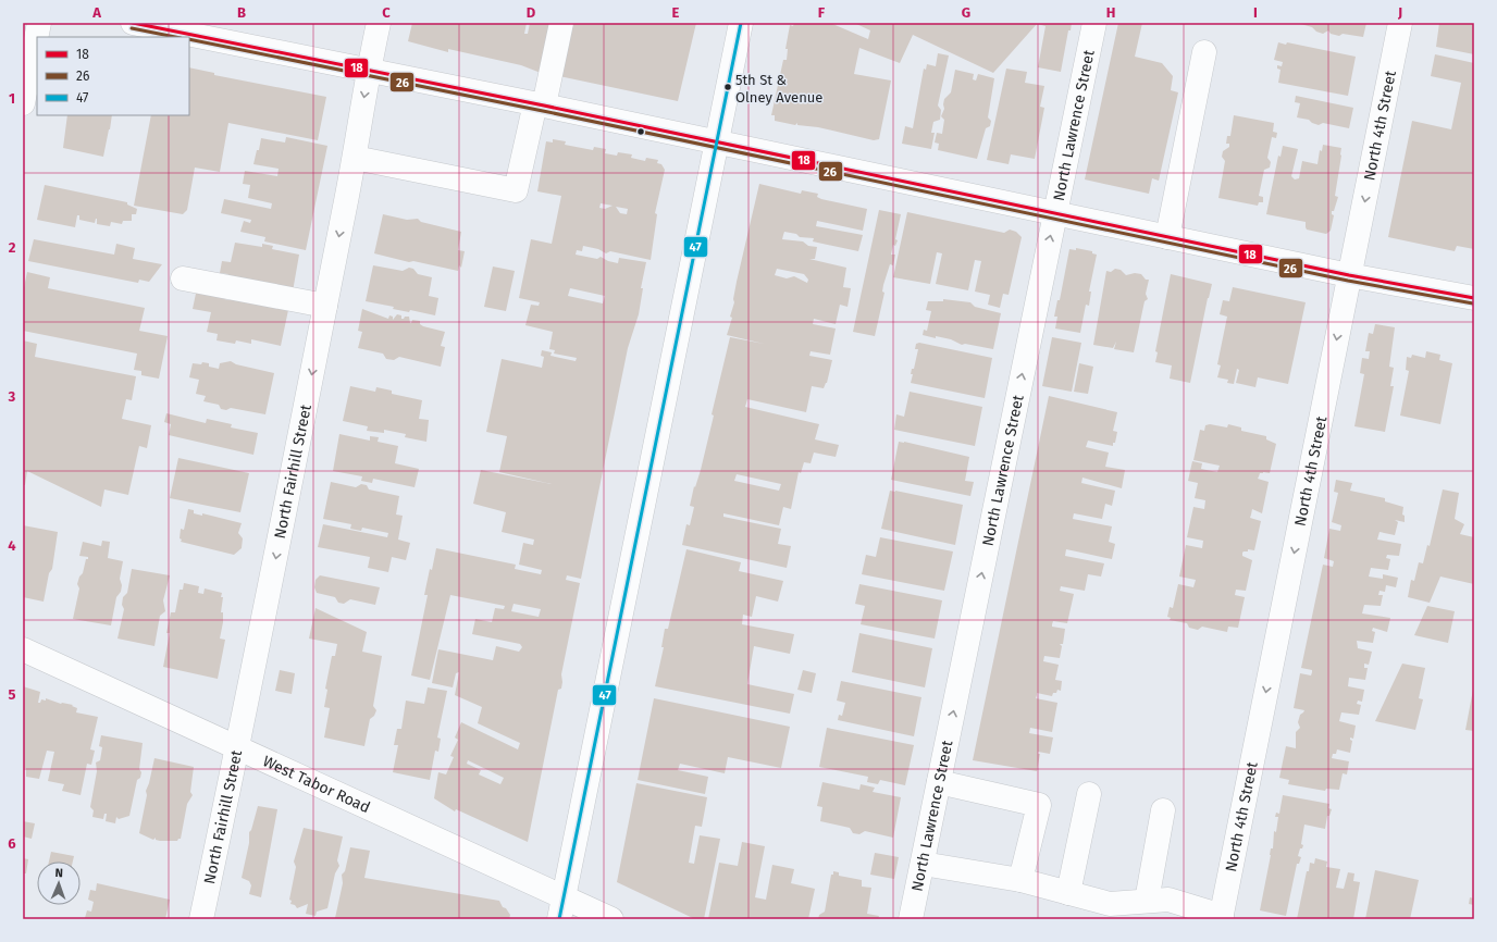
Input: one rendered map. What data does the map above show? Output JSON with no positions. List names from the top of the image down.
{
  "streets": {
    "street": [
      "North 4th Street",
      "North Lawrence Street",
      "North Fairhill Street",
      "West Tabor Road"
    ]
  },
  "crossings": [
    ["North Fairhill Street", "West Tabor Road"]
  ],
  "one_way": ["North Lawrence Street", "North Fairhill Street"],
  "places": ["5th St & Olney Avenue"],
  "lines": ["transit line 18", "transit line 47", "transit line 26"],
  "legend": ["18", "26", "47"],
  "north": "top",
  "grid": {
    "columns": [
      "A",
      "B",
      "C",
      "D",
      "E",
      "F",
      "G",
      "H",
      "I",
      "J"
    ],
    "rows": [
      "1",
      "2",
      "3",
      "4",
      "5",
      "6"
    ]
  }
}
